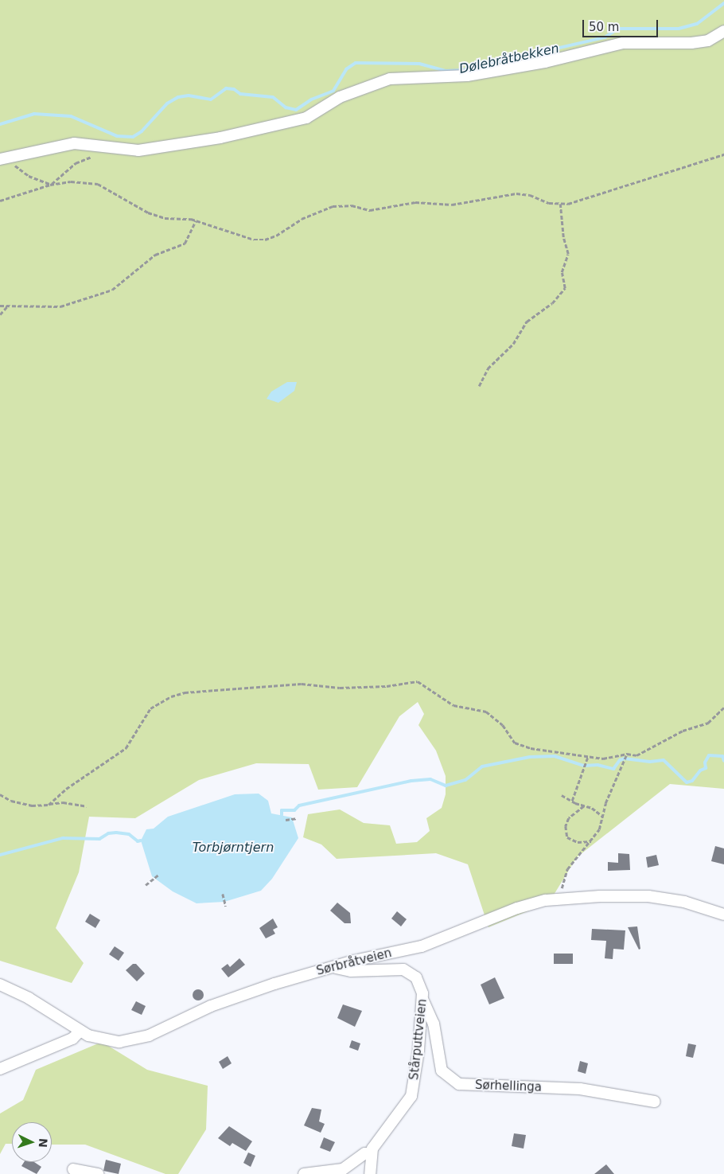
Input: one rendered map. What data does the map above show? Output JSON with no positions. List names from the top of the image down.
{
  "streets": {
    "street": ["Sørbråtveien", "Stårputtveien", "Sørhellinga"]
  },
  "crossings": [
    ["Sørbråtveien", "Stårputtveien"],
    ["Stårputtveien", "Sørhellinga"]
  ],
  "water": ["Dølebråtbekken", "Torbjørntjern"],
  "scale_bar": "50 m",
  "north": "right"
}
